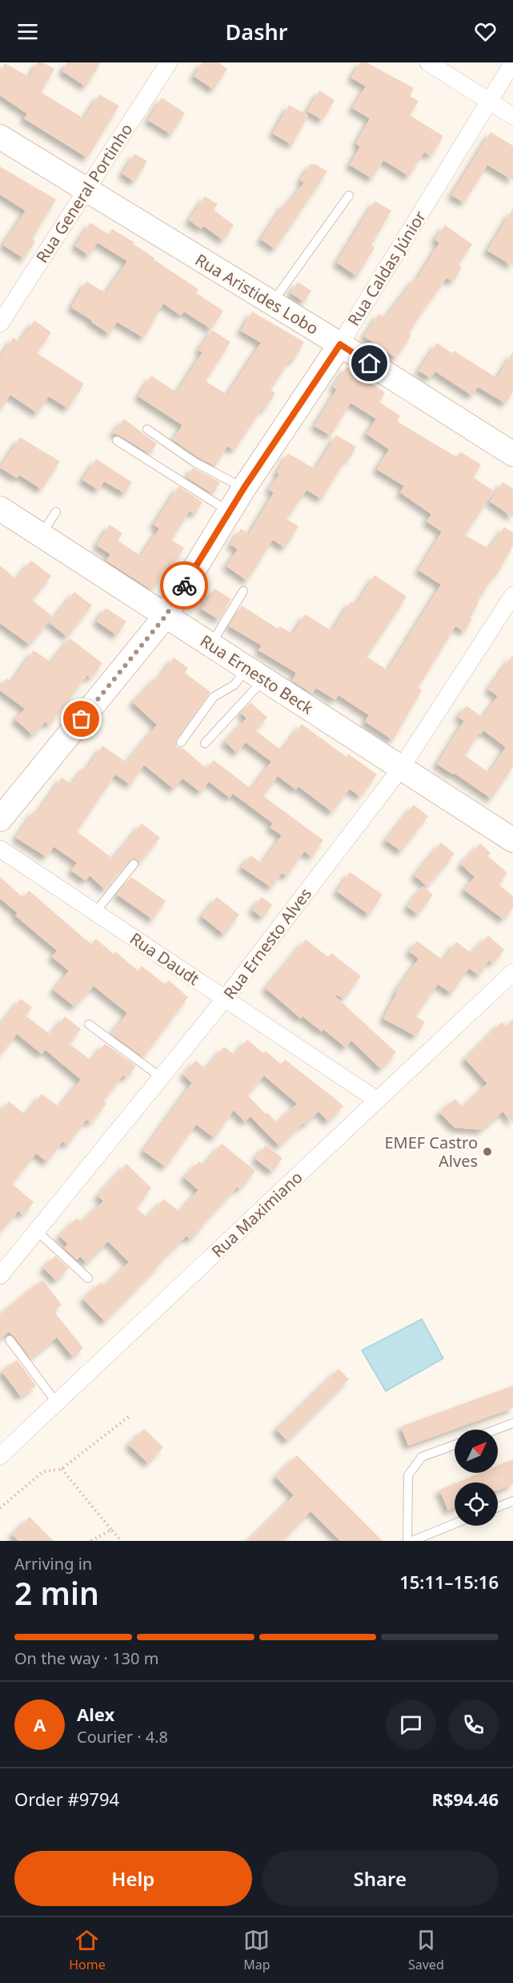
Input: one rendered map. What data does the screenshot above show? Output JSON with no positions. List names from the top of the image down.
{
  "streets": {
    "street": [
      "Rua General Portinho",
      "Rua Caldas Júnior",
      "Rua Aristides Lobo",
      "Rua Ernesto Beck",
      "Rua Ernesto Alves",
      "Rua Daudt",
      "Rua Maximiano"
    ]
  },
  "crossings": [
    ["Rua General Portinho", "Rua Aristides Lobo"],
    ["Rua Caldas Júnior", "Rua Aristides Lobo"],
    ["Rua Caldas Júnior", "Rua Ernesto Beck"],
    ["Rua Ernesto Beck", "Rua Ernesto Alves"],
    ["Rua Ernesto Alves", "Rua Daudt"],
    ["Rua Daudt", "Rua Maximiano"]
  ],
  "places": ["EMEF Castro Alves"],
  "north": "top right",
  "page": {
    "header": "Dashr",
    "heading": ["2 min", "Arriving in", "15:11–15:16"],
    "panel": [
      "Alex",
      "Courier · 4.8",
      "Order #9794",
      "R$94.46"
    ],
    "bar": "On the way · 130 m",
    "round": "A",
    "buttons": ["Help", "Share"],
    "tabs": ["Home", "Map", "Saved"]
  }
}
